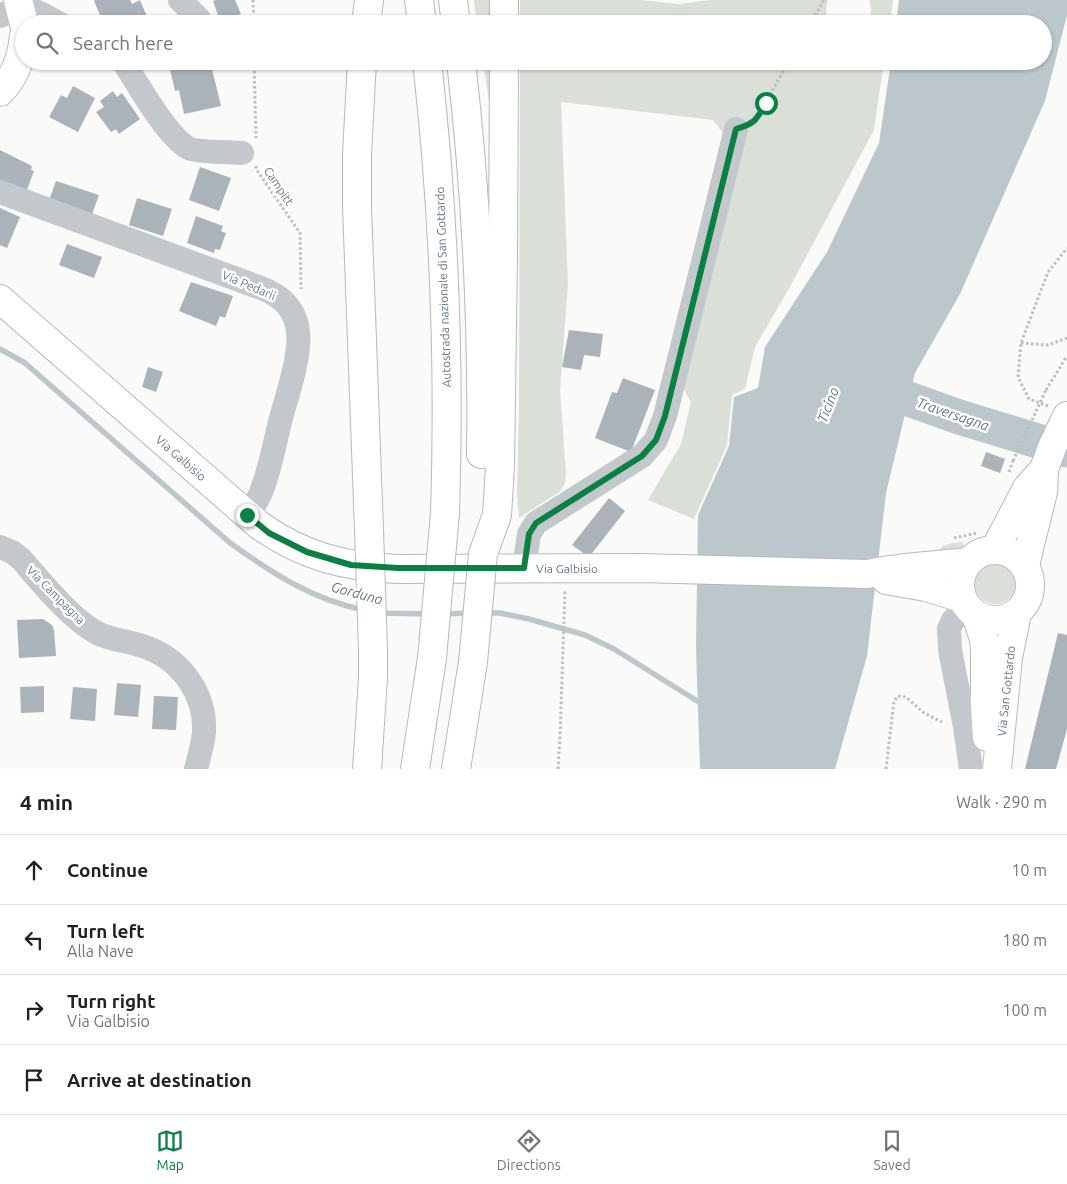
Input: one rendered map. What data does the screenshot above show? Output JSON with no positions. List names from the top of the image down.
{
  "streets": {
    "main road": ["Autostrada nazionale di San Gottardo", "Via Galbisio", "Via San Gottardo"],
    "street": ["Via Pedarii", "Via Campagna"],
    "path": ["Campitt"]
  },
  "crossings": [
    ["Campitt", "Via Pedarii"],
    ["Via Galbisio", "Via San Gottardo"]
  ],
  "water": ["Ticino", "Traversagna", "Gorduno"],
  "page": {
    "search": "Search here",
    "heading": ["4 min", "Walk · 290 m"],
    "list": [
      ["Continue", "10 m"],
      ["Turn left", "Alla Nave", "180 m"],
      ["Turn right", "Via Galbisio", "100 m"],
      "Arrive at destination"
    ],
    "nav": ["Map", "Directions", "Saved"]
  }
}
